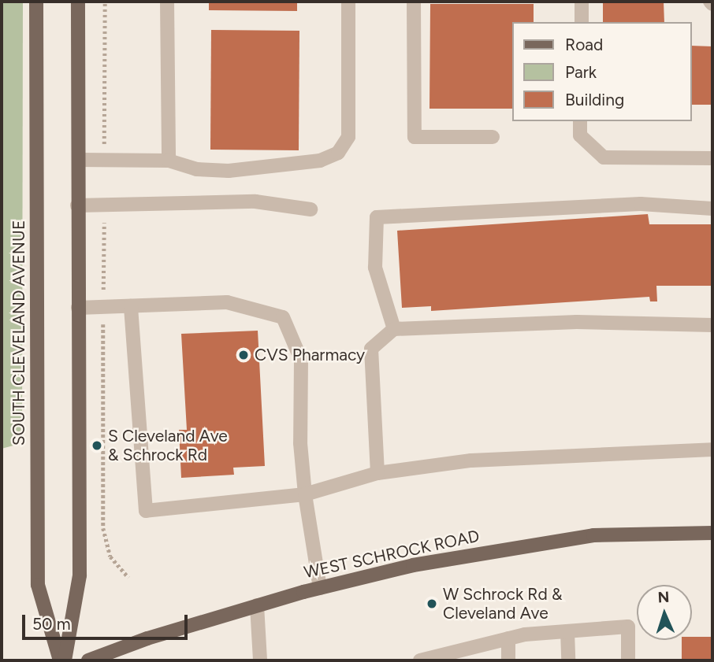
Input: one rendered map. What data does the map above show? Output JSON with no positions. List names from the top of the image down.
{
  "streets": {
    "main road": ["SOUTH CLEVELAND AVENUE", "WEST SCHROCK ROAD"]
  },
  "places": ["CVS Pharmacy", "S Cleveland Ave & Schrock Rd", "W Schrock Rd & Cleveland Ave"],
  "legend": ["Road", "Park", "Building"],
  "scale_bar": "50 m",
  "north": "top"
}
